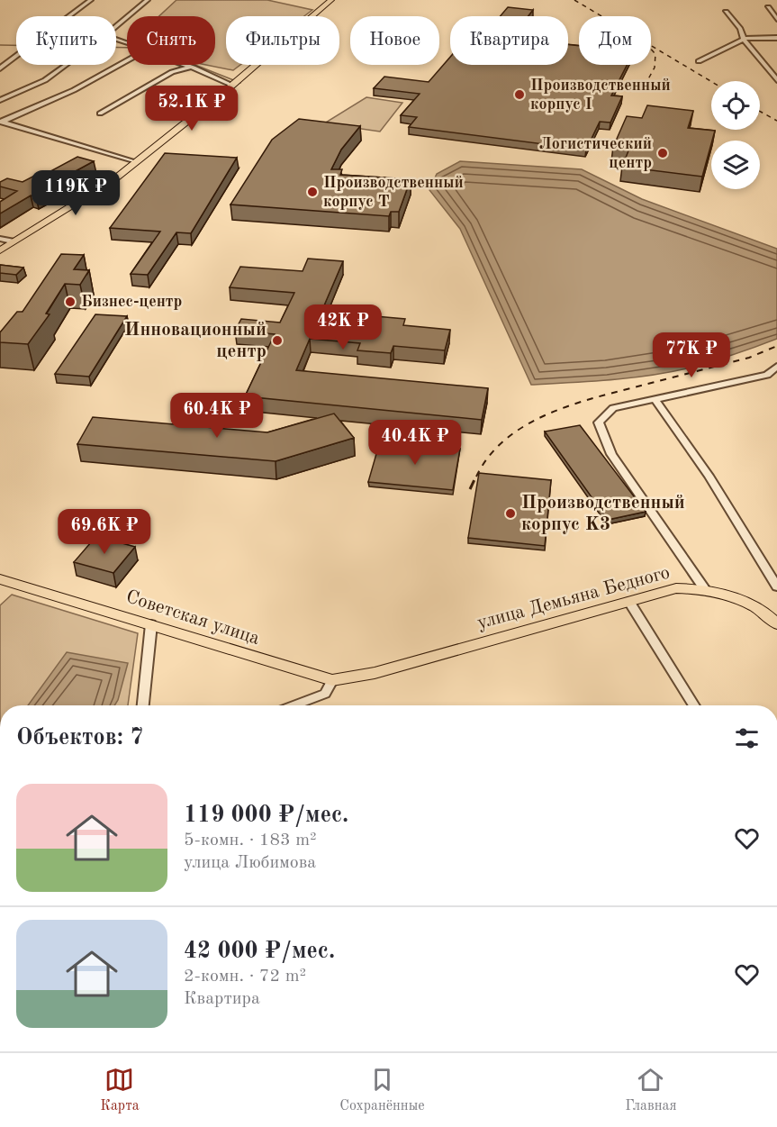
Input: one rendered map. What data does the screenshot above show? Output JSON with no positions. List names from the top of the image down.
{
  "streets": {
    "main road": ["улица Демьяна Бедного", "Советская улица"]
  },
  "crossings": [
    ["улица Демьяна Бедного", "Советская улица"]
  ],
  "places": [
    "Производственный корпус I",
    "Логистический центр",
    "Производственный корпус T",
    "Бизнес-центр",
    "Инновационный центр",
    "Производственный корпус K3"
  ],
  "page": {
    "chip": [
      "Купить",
      "Снять",
      "Фильтры",
      "Новое",
      "Квартира",
      "Дом"
    ],
    "price": [
      "52.1K ₽",
      "119K ₽",
      "42K ₽",
      "77K ₽",
      "60.4K ₽",
      "40.4K ₽",
      "69.6K ₽"
    ],
    "heading": "Объектов: 7",
    "list": [
      {
        "name": "119 000 ₽/мес.",
        "note": "5-комн. · 183 m² · улица Любимова"
      },
      {
        "name": "42 000 ₽/мес.",
        "note": "2-комн. · 72 m² · Квартира"
      }
    ],
    "tabs": ["Карта", "Сохранённые", "Главная"]
  }
}
